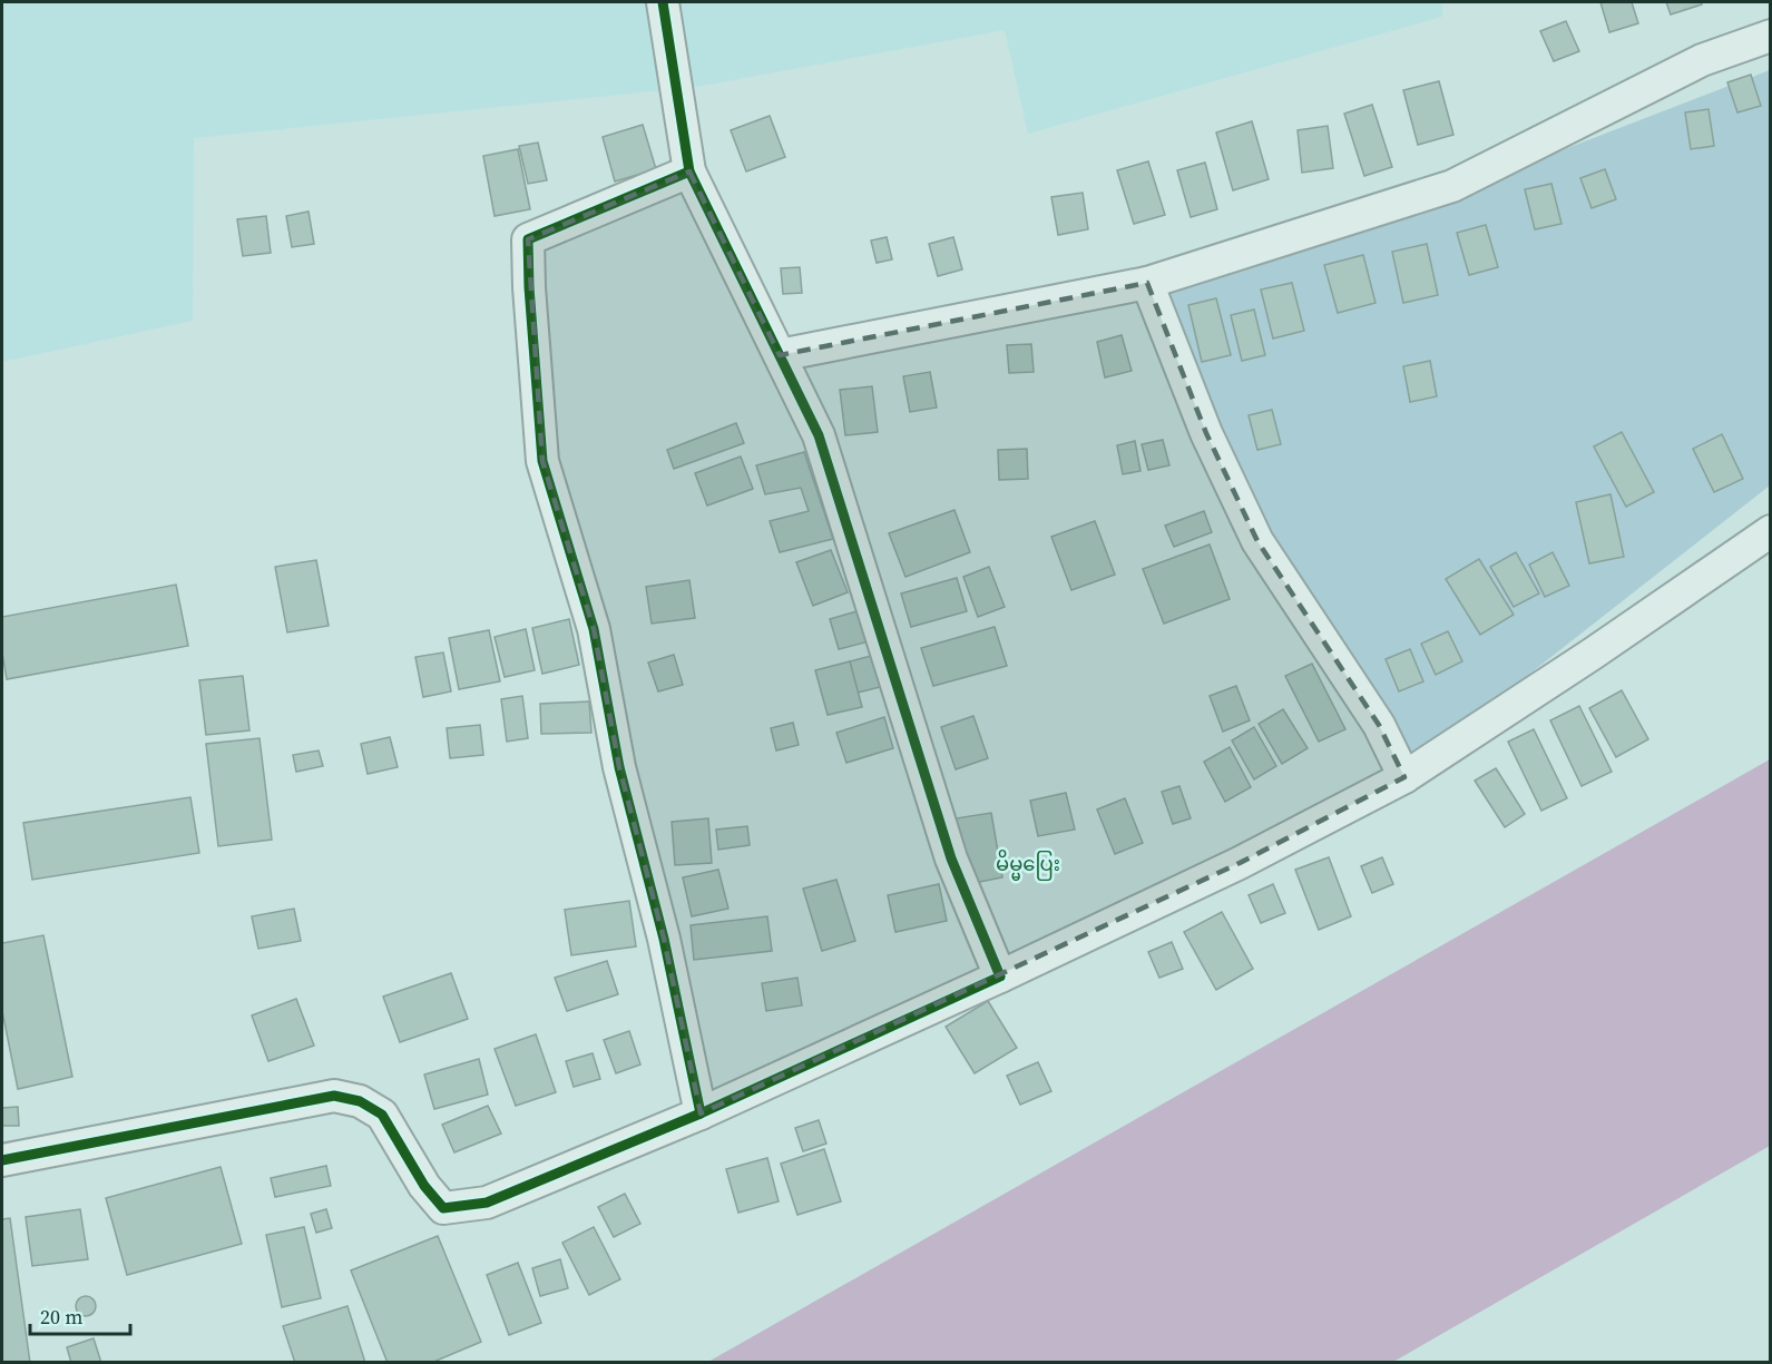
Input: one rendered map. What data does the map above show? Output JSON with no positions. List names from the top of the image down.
{
  "districts": ["မိမ္မပြေး"],
  "scale_bar": "20 m"
}
